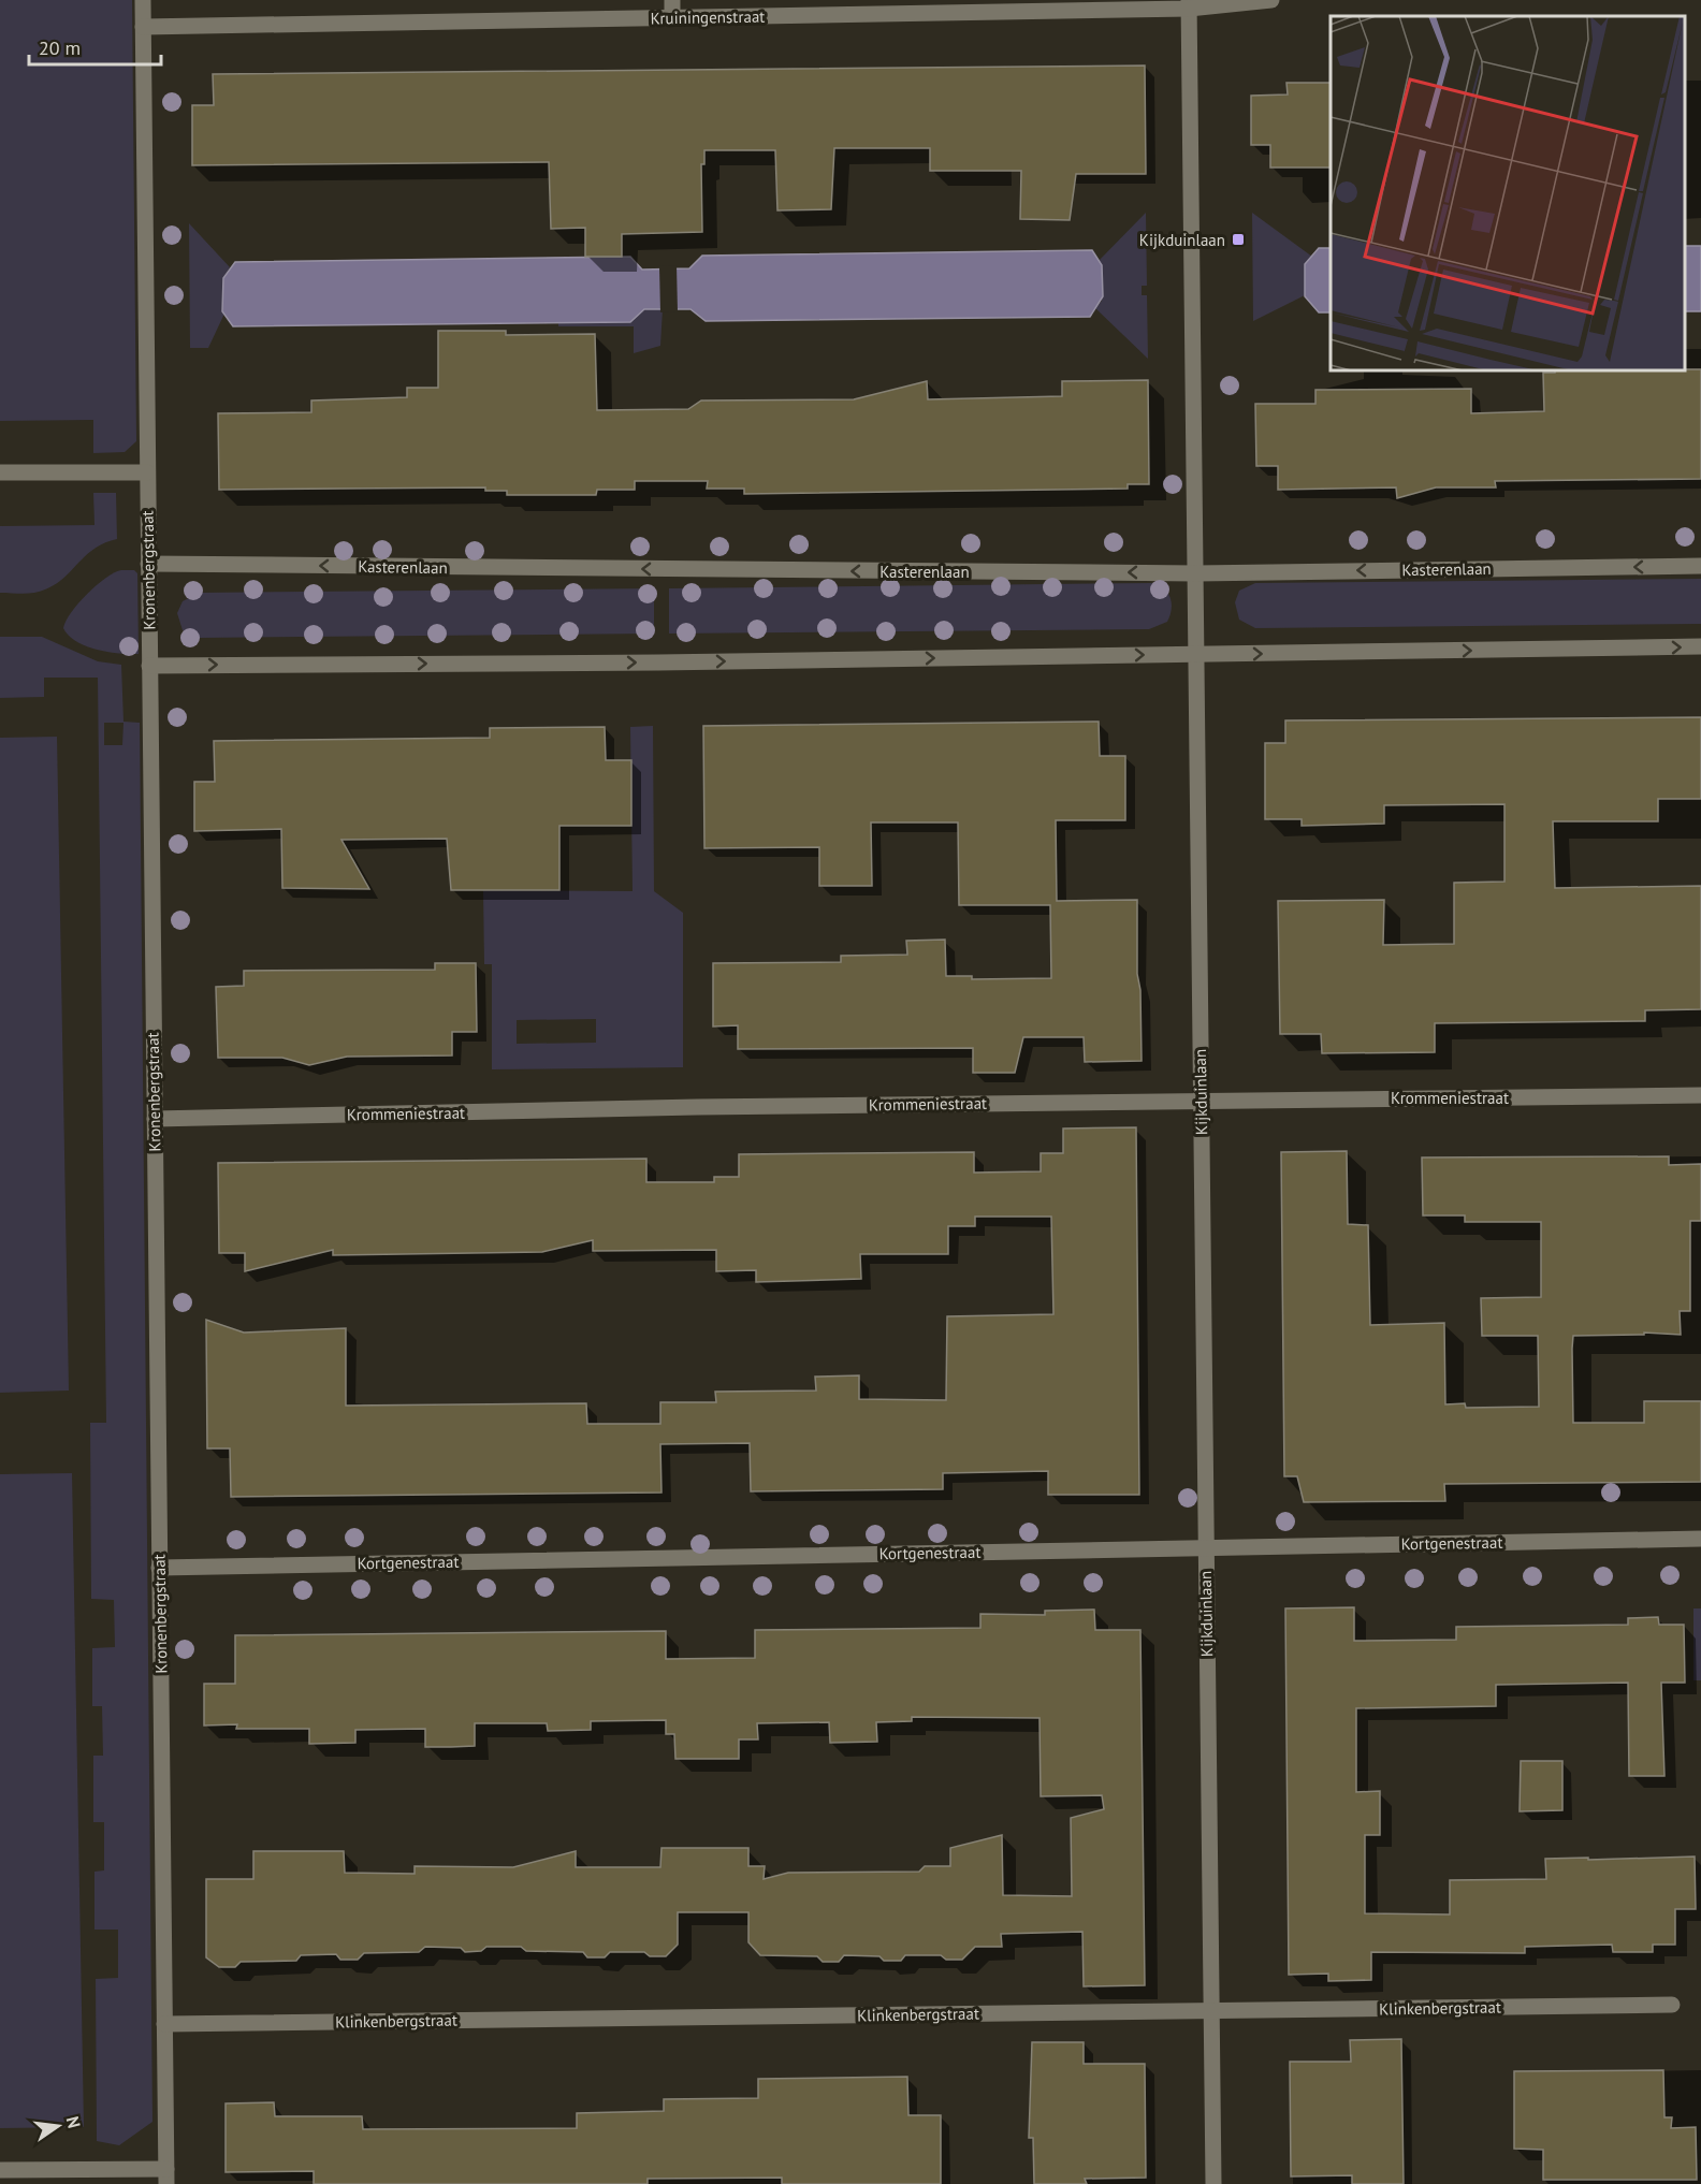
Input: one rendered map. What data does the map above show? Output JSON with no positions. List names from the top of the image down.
{
  "streets": {
    "street": [
      "Kruiningenstraat",
      "Kasterenlaan",
      "Kronenbergstraat",
      "Kijkduinlaan",
      "Krommeniestraat",
      "Kortgenestraat",
      "Klinkenbergstraat"
    ]
  },
  "crossings": [
    ["Kruiningenstraat", "Kronenbergstraat"],
    ["Kruiningenstraat", "Kijkduinlaan"],
    ["Kasterenlaan", "Kronenbergstraat"],
    ["Kasterenlaan", "Kijkduinlaan"],
    ["Kronenbergstraat", "Krommeniestraat"],
    ["Kronenbergstraat", "Kortgenestraat"],
    ["Kronenbergstraat", "Klinkenbergstraat"],
    ["Kijkduinlaan", "Krommeniestraat"],
    ["Kijkduinlaan", "Kortgenestraat"],
    ["Kijkduinlaan", "Klinkenbergstraat"]
  ],
  "places": {
    "transit": ["Kijkduinlaan"]
  },
  "scale_bar": "20 m",
  "north": "right"
}
